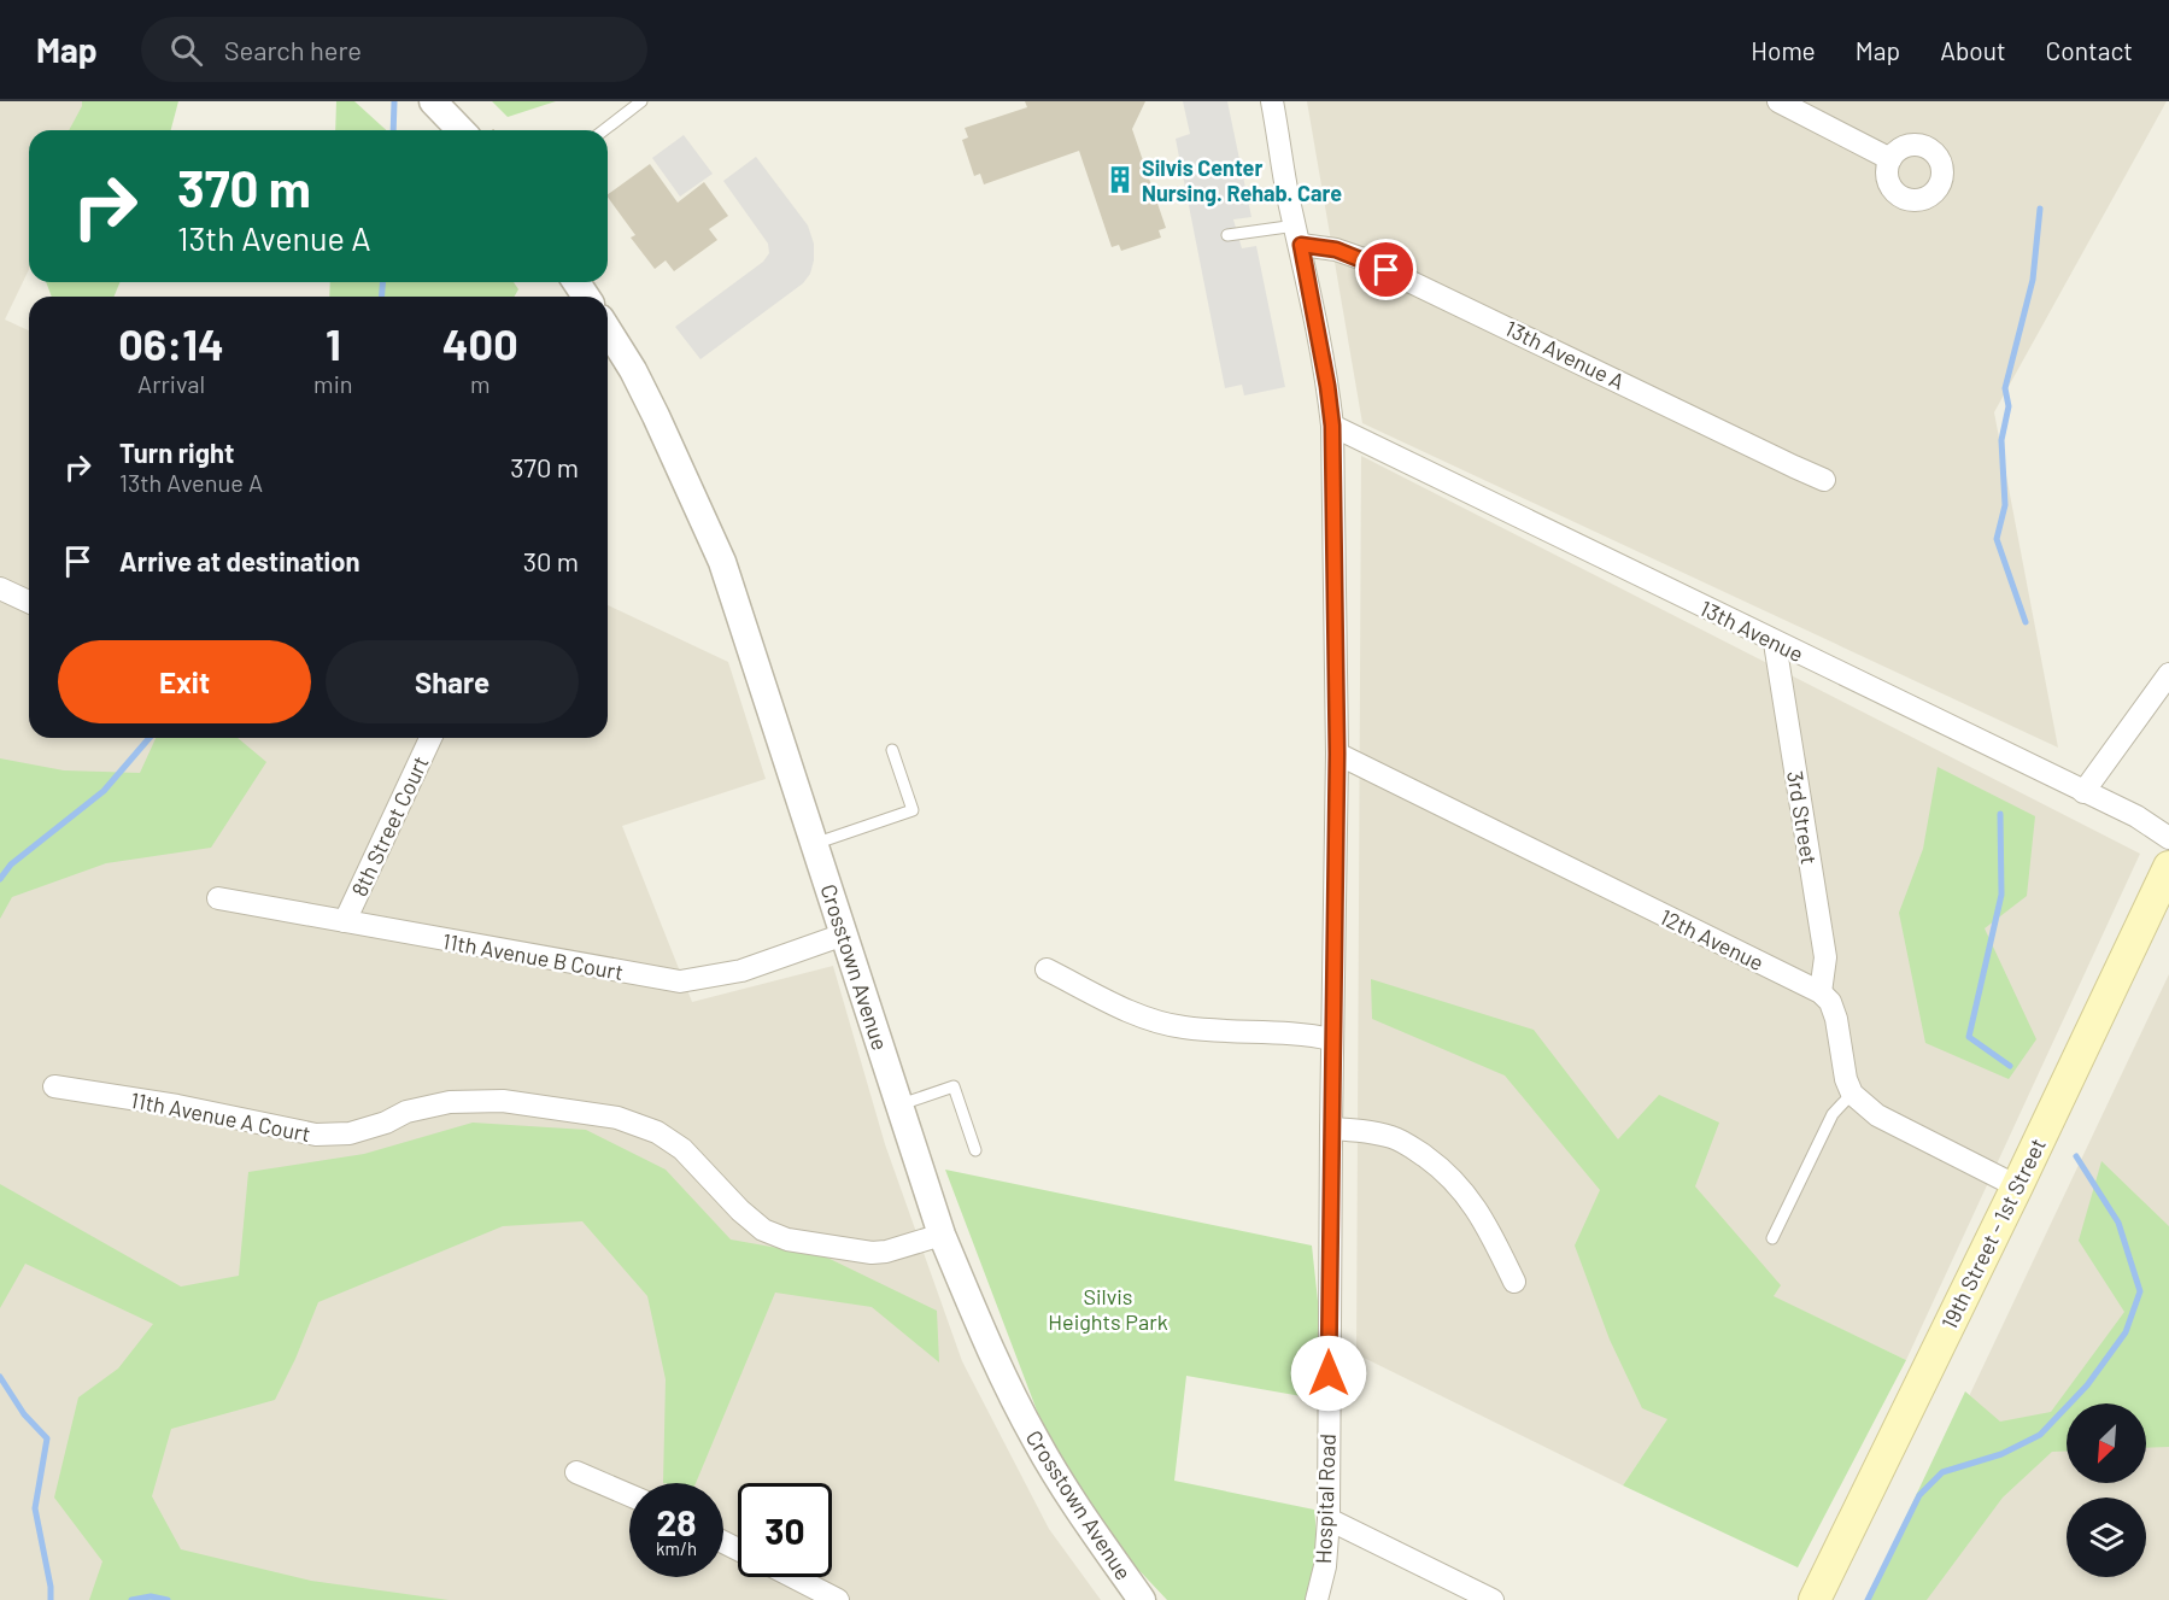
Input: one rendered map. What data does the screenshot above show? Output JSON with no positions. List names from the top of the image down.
{
  "streets": {
    "main road": ["19th Street - 1st Street"],
    "street": [
      "13th Avenue A",
      "13th Avenue",
      "3rd Street",
      "8th Street Court",
      "12th Avenue",
      "11th Avenue B Court",
      "Crosstown Avenue",
      "11th Avenue A Court",
      "Hospital Road"
    ]
  },
  "crossings": [
    ["13th Avenue A", "Hospital Road"],
    ["13th Avenue", "3rd Street"],
    ["13th Avenue", "Hospital Road"],
    ["3rd Street", "12th Avenue"],
    ["8th Street Court", "11th Avenue B Court"],
    ["12th Avenue", "Hospital Road"],
    ["11th Avenue B Court", "Crosstown Avenue"],
    ["Crosstown Avenue", "11th Avenue A Court"]
  ],
  "parks": ["Silvis Heights Park"],
  "places": {
    "building": ["Silvis Center Nursing. Rehab. Care"]
  },
  "north": "bottom left",
  "page": {
    "header": "Map",
    "search": "Search here",
    "nav": [
      "Home",
      "Map",
      "About",
      "Contact"
    ],
    "turn": ["370 m", "13th Avenue A"],
    "eta": [
      "06:14",
      "Arrival",
      "1",
      "min",
      "400",
      "m"
    ],
    "list": [
      {
        "name": "Turn right",
        "note": "13th Avenue A",
        "value": "370 m"
      },
      {
        "name": "Arrive at destination",
        "value": "30 m"
      }
    ],
    "buttons": ["Exit", "Share"],
    "speed": "28 km/h",
    "limit": "30"
  }
}
